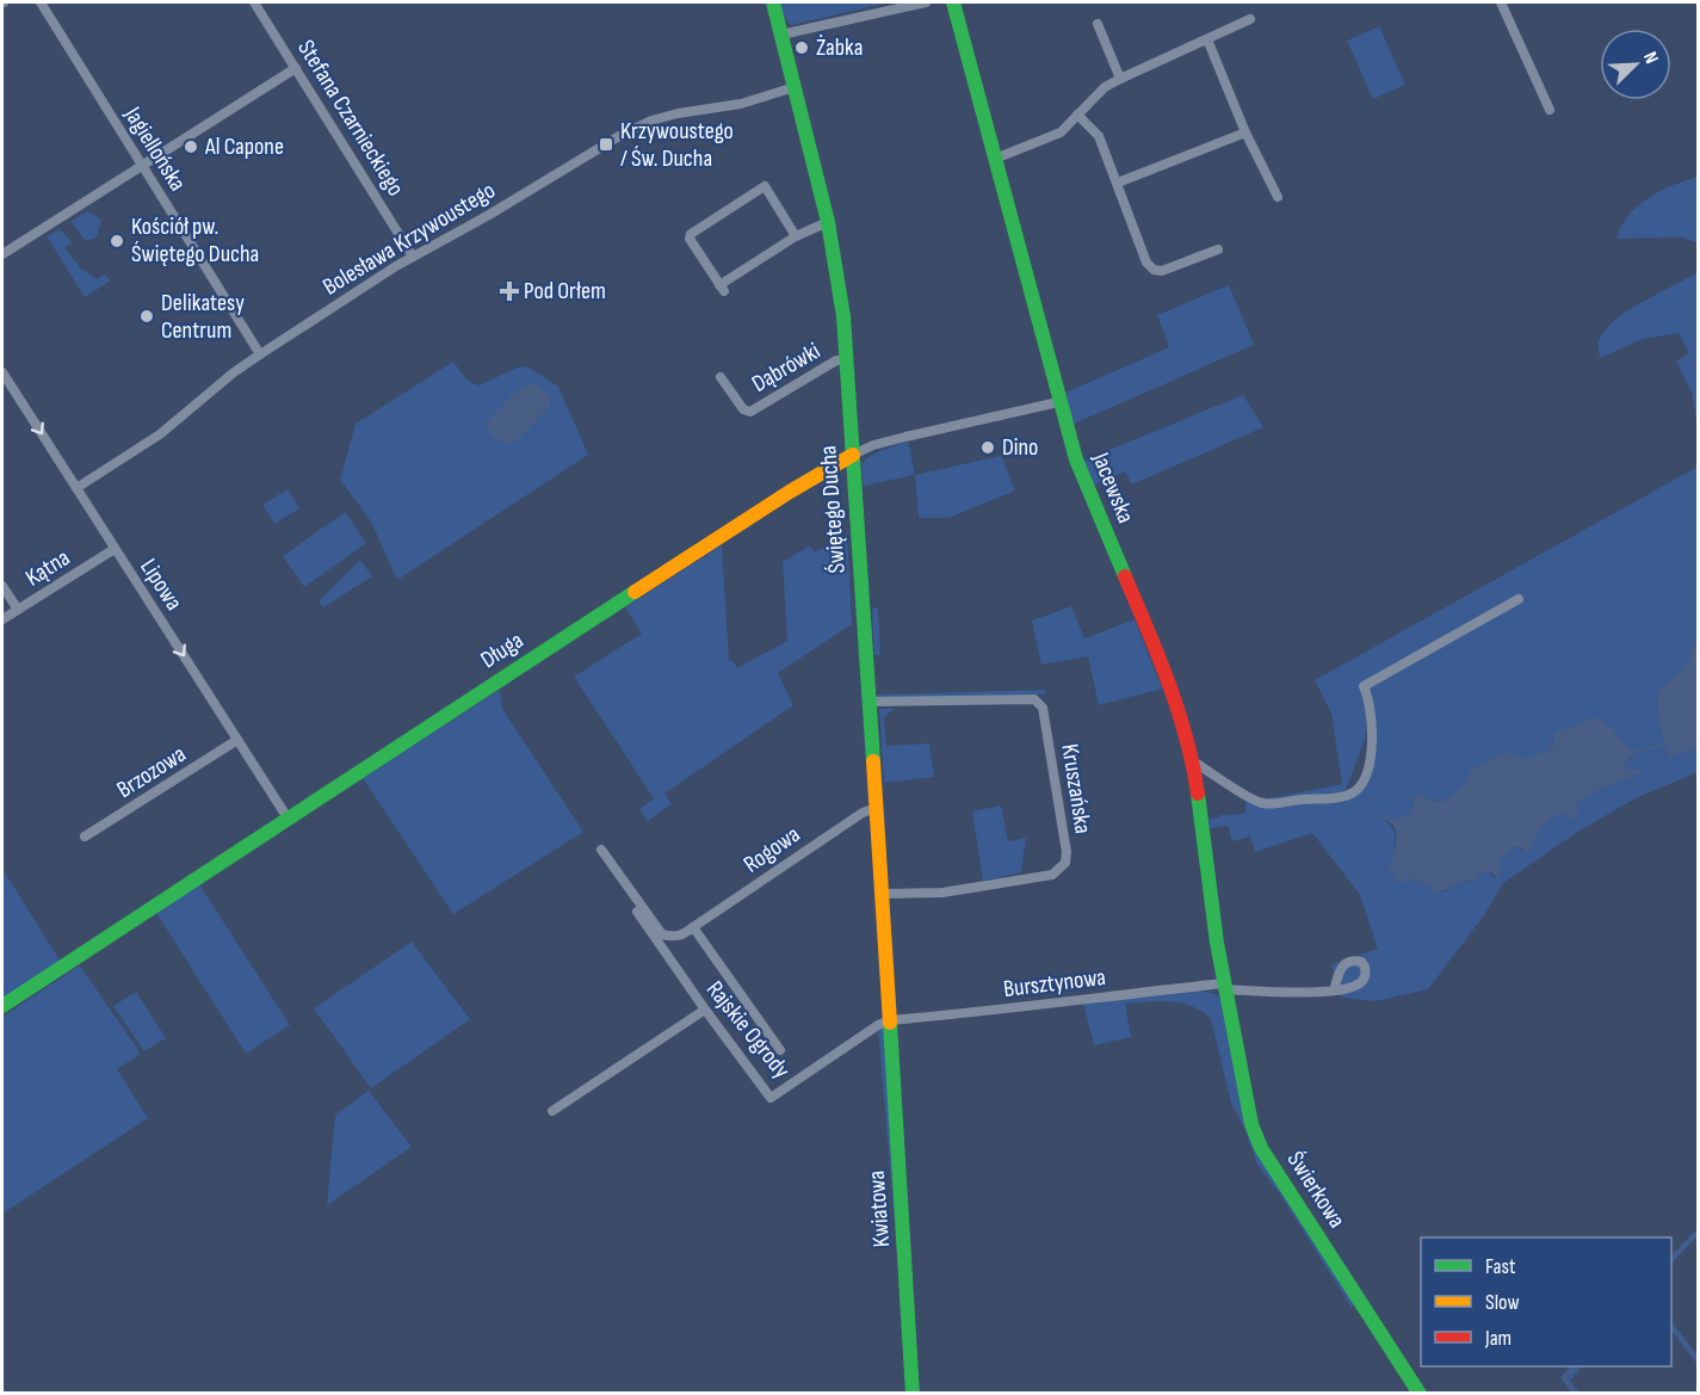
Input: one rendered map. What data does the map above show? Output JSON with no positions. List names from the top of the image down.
{
  "streets": {
    "street": [
      "Stefana Czarnieckiego",
      "Jagiellońska",
      "Bolesława Krzywoustego",
      "Dąbrówki",
      "Jacewska",
      "Świętego Ducha",
      "Kątna",
      "Lipowa",
      "Długa",
      "Brzozowa",
      "Kruszańska",
      "Rogowa",
      "Bursztynowa",
      "Rajskie Ogrody",
      "Świerkowa",
      "Kwiatowa"
    ]
  },
  "crossings": [
    ["Stefana Czarnieckiego", "Bolesława Krzywoustego"],
    ["Jagiellońska", "Bolesława Krzywoustego"],
    ["Bolesława Krzywoustego", "Świętego Ducha"],
    ["Bolesława Krzywoustego", "Lipowa"],
    ["Dąbrówki", "Świętego Ducha"],
    ["Jacewska", "Długa"],
    ["Jacewska", "Bursztynowa"],
    ["Jacewska", "Świerkowa"],
    ["Świętego Ducha", "Długa"],
    ["Świętego Ducha", "Kruszańska"],
    ["Świętego Ducha", "Rogowa"],
    ["Świętego Ducha", "Bursztynowa"],
    ["Świętego Ducha", "Rajskie Ogrody"],
    ["Świętego Ducha", "Kwiatowa"],
    ["Kątna", "Lipowa"],
    ["Lipowa", "Długa"],
    ["Lipowa", "Brzozowa"],
    ["Bursztynowa", "Rajskie Ogrody"],
    ["Bursztynowa", "Świerkowa"],
    ["Bursztynowa", "Kwiatowa"],
    ["Rajskie Ogrody", "Kwiatowa"]
  ],
  "one_way": ["Lipowa"],
  "places": {
    "other": [
      "Żabka",
      "Al Capone",
      "Kościół pw. Świętego Ducha",
      "Delikatesy Centrum",
      "Dino"
    ],
    "transit": ["Krzywoustego / Św. Ducha"],
    "health": ["Pod Orłem"]
  },
  "legend": ["Fast", "Slow", "Jam"],
  "north": "top right"
}
